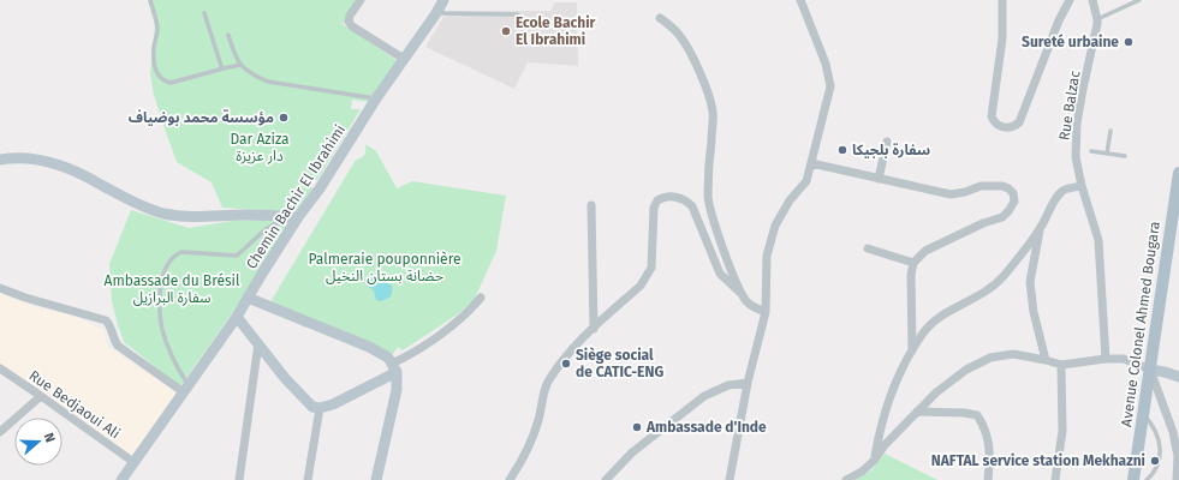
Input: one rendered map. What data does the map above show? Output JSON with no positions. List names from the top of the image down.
{
  "streets": {
    "main road": ["Avenue Colonel Ahmed Bougara"],
    "street": ["Rue Balzac", "Chemin Bachir El Ibrahimi", "Rue Bedjaoui Ali"]
  },
  "crossings": [
    ["Chemin Bachir El Ibrahimi", "Rue Bedjaoui Ali"]
  ],
  "parks": ["Dar Aziza دار عزيزة", "Palmeraie pouponnière حضانة بستان النخيل", "Ambassade du Brésil سفارة البرازيل"],
  "places": [
    "Ecole Bachir El Ibrahimi",
    "Sureté urbaine",
    "مؤسسة محمد بوضياف",
    "سفارة بلجيكا",
    "Siège social de CATIC-ENG",
    "Ambassade d'Inde",
    "NAFTAL service station Mekhazni"
  ],
  "north": "right"
}
